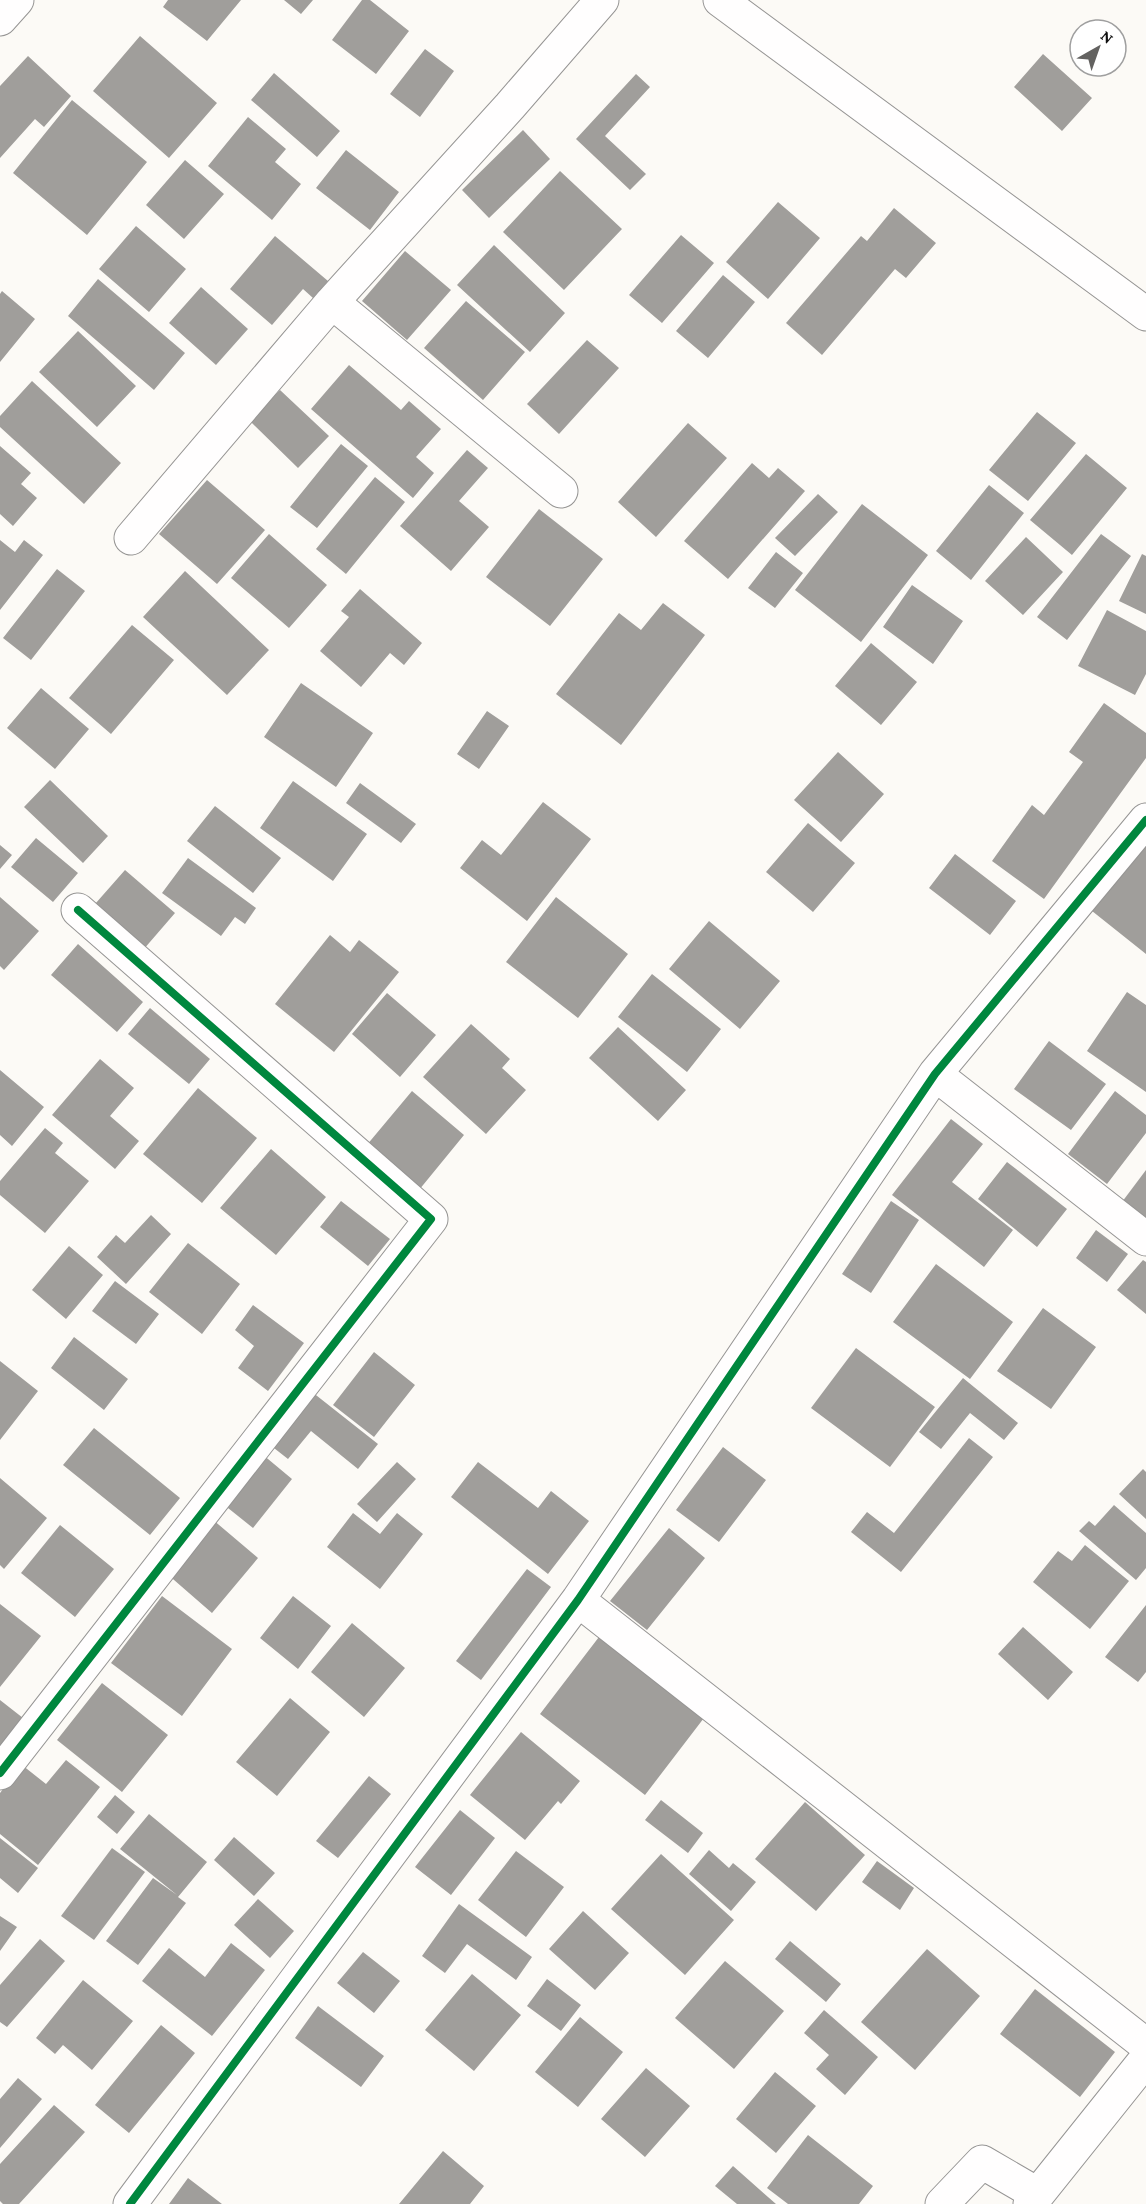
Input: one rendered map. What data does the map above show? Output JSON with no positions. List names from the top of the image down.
{
  "north": "top right"
}
